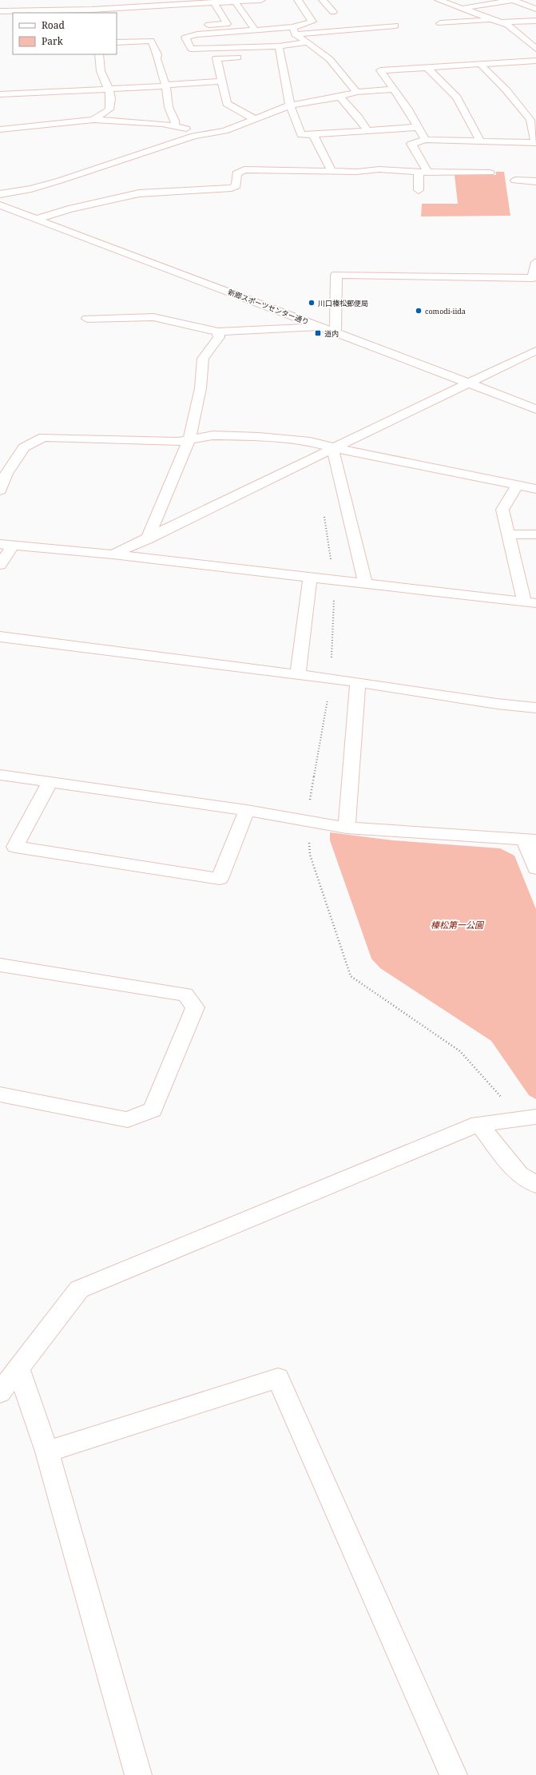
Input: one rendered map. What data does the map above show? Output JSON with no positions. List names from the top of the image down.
{
  "streets": {
    "street": ["新郷スポーツセンター通り"]
  },
  "parks": ["榛松第一公園"],
  "places": {
    "other": ["川口榛松郵便局", "comodi-iida"],
    "transit": ["道内"]
  },
  "legend": ["Road", "Park"]
}
